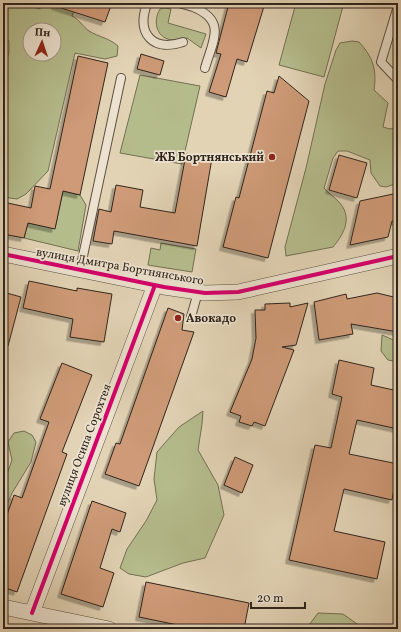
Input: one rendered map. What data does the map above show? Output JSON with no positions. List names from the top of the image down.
{
  "streets": {
    "street": ["вулиця Дмитра Бортнянського", "вулиця Осипа Сорохтея"]
  },
  "crossings": [
    ["вулиця Дмитра Бортнянського", "вулиця Осипа Сорохтея"]
  ],
  "places": ["ЖБ Бортнянський", "Авокадо"],
  "scale_bar": "20 m",
  "north": "top"
}
